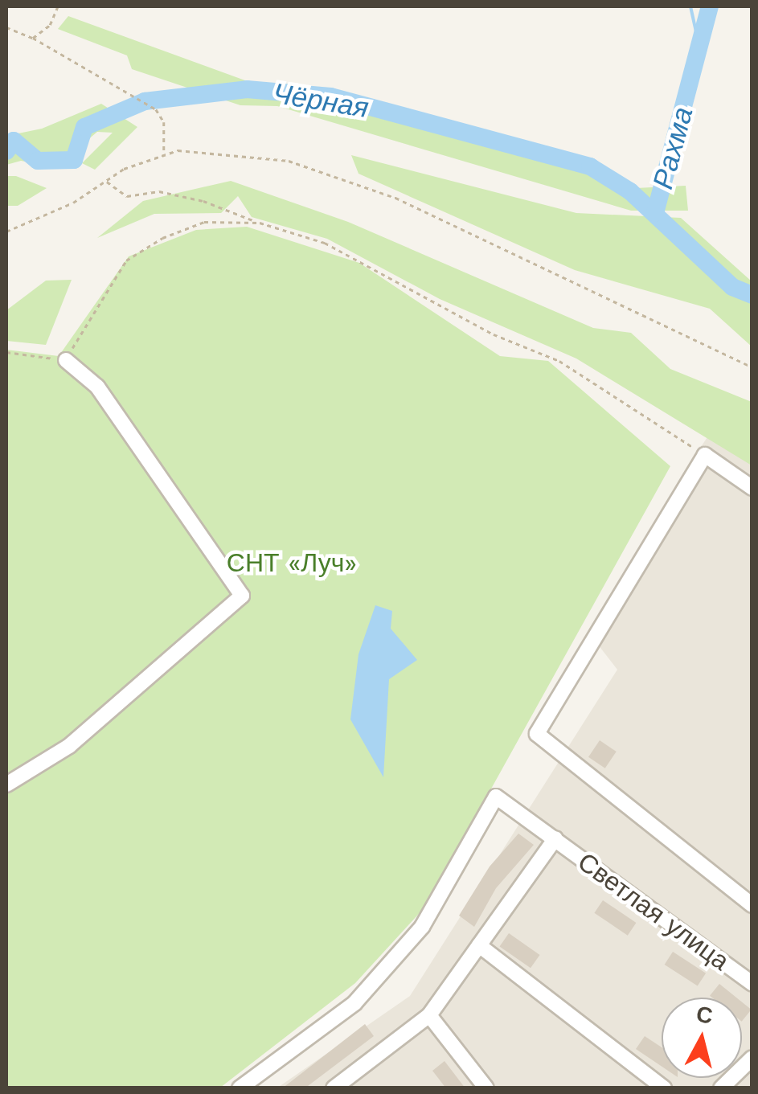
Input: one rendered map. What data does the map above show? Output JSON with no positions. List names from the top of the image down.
{
  "streets": {
    "street": ["Светлая улица"]
  },
  "water": ["Чёрная", "Рахма"],
  "parks": ["СНТ «Луч»"],
  "north": "top"
}
